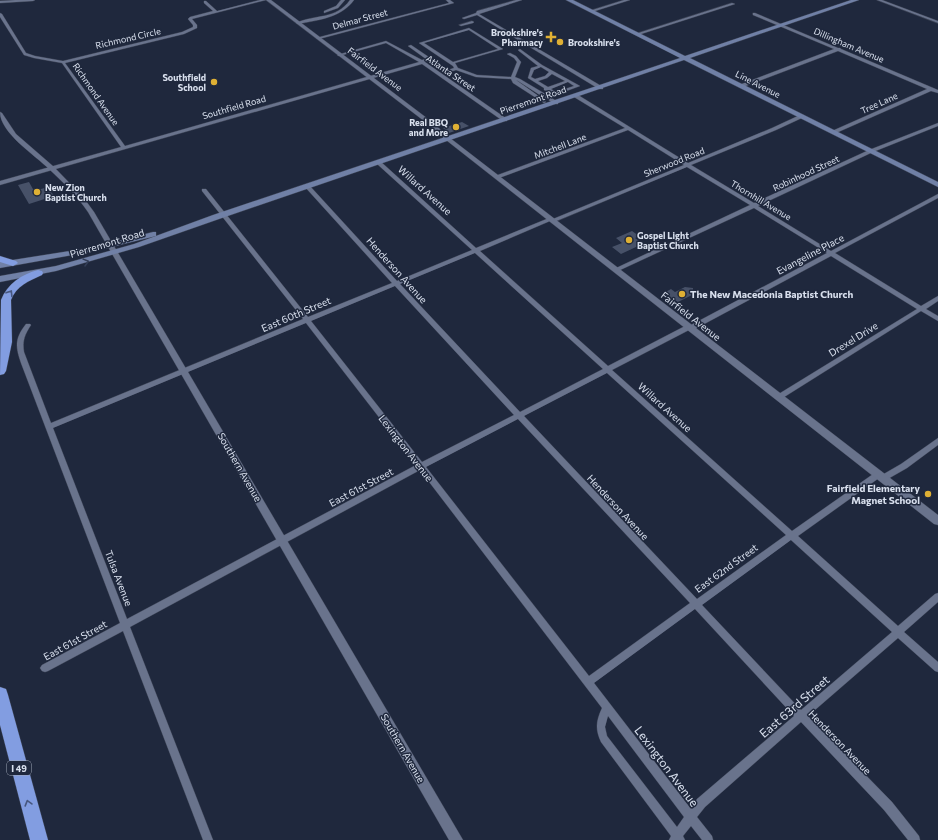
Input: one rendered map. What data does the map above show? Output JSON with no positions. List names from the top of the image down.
{
  "streets": {
    "highway": ["I 49"],
    "main road": ["Line Avenue", "Pierremont Road"],
    "street": [
      "Delmar Street",
      "Richmond Circle",
      "Dillingham Avenue",
      "Fairfield Avenue",
      "Atlanta Street",
      "Richmond Avenue",
      "Tree Lane",
      "Southfield Road",
      "Mitchell Lane",
      "Sherwood Road",
      "Robinhood Street",
      "Willard Avenue",
      "Thornhill Avenue",
      "Evangeline Place",
      "Henderson Avenue",
      "East 60th Street",
      "Drexel Drive",
      "Lexington Avenue",
      "Southern Avenue",
      "East 61st Street",
      "East 62nd Street",
      "Tulsa Avenue",
      "East 63rd Street"
    ]
  },
  "crossings": [
    ["Delmar Street", "Fairfield Avenue"],
    ["Richmond Circle", "Richmond Avenue"],
    ["Dillingham Avenue", "Pierremont Road"],
    ["Dillingham Avenue", "Tree Lane"],
    ["Fairfield Avenue", "Atlanta Street"],
    ["Fairfield Avenue", "Pierremont Road"],
    ["Fairfield Avenue", "Southfield Road"],
    ["Fairfield Avenue", "Mitchell Lane"],
    ["Fairfield Avenue", "Sherwood Road"],
    ["Fairfield Avenue", "Robinhood Street"],
    ["Fairfield Avenue", "Evangeline Place"],
    ["Fairfield Avenue", "East 60th Street"],
    ["Fairfield Avenue", "Drexel Drive"],
    ["Fairfield Avenue", "East 61st Street"],
    ["Fairfield Avenue", "East 62nd Street"],
    ["Atlanta Street", "Pierremont Road"],
    ["Atlanta Street", "Southfield Road"],
    ["Line Avenue", "Pierremont Road"],
    ["Line Avenue", "Tree Lane"],
    ["Line Avenue", "Sherwood Road"],
    ["Line Avenue", "Robinhood Street"],
    ["Richmond Avenue", "Southfield Road"],
    ["Pierremont Road", "Willard Avenue"],
    ["Pierremont Road", "Thornhill Avenue"],
    ["Pierremont Road", "Henderson Avenue"],
    ["Pierremont Road", "Lexington Avenue"],
    ["Pierremont Road", "Southern Avenue"],
    ["Southfield Road", "Southern Avenue"],
    ["Mitchell Lane", "Thornhill Avenue"],
    ["Sherwood Road", "Thornhill Avenue"],
    ["Sherwood Road", "East 60th Street"],
    ["Robinhood Street", "Thornhill Avenue"],
    ["Willard Avenue", "East 60th Street"],
    ["Willard Avenue", "East 61st Street"],
    ["Willard Avenue", "East 62nd Street"],
    ["Willard Avenue", "East 63rd Street"],
    ["Thornhill Avenue", "Evangeline Place"],
    ["Thornhill Avenue", "Drexel Drive"],
    ["Evangeline Place", "East 61st Street"],
    ["Henderson Avenue", "East 60th Street"],
    ["Henderson Avenue", "East 61st Street"],
    ["Henderson Avenue", "East 62nd Street"],
    ["Henderson Avenue", "East 63rd Street"],
    ["East 60th Street", "Lexington Avenue"],
    ["East 60th Street", "Southern Avenue"],
    ["East 60th Street", "Tulsa Avenue"],
    ["Lexington Avenue", "East 61st Street"],
    ["Lexington Avenue", "East 62nd Street"],
    ["Lexington Avenue", "East 63rd Street"],
    ["Southern Avenue", "East 61st Street"],
    ["East 61st Street", "Tulsa Avenue"]
  ],
  "places": {
    "health": ["Brookshire's Pharmacy"],
    "other": [
      "Brookshire's",
      "Southfield School",
      "Real BBQ and More",
      "New Zion Baptist Church",
      "Gospel Light Baptist Church",
      "The New Macedonia Baptist Church",
      "Fairfield Elementary Magnet School"
    ]
  }
}
